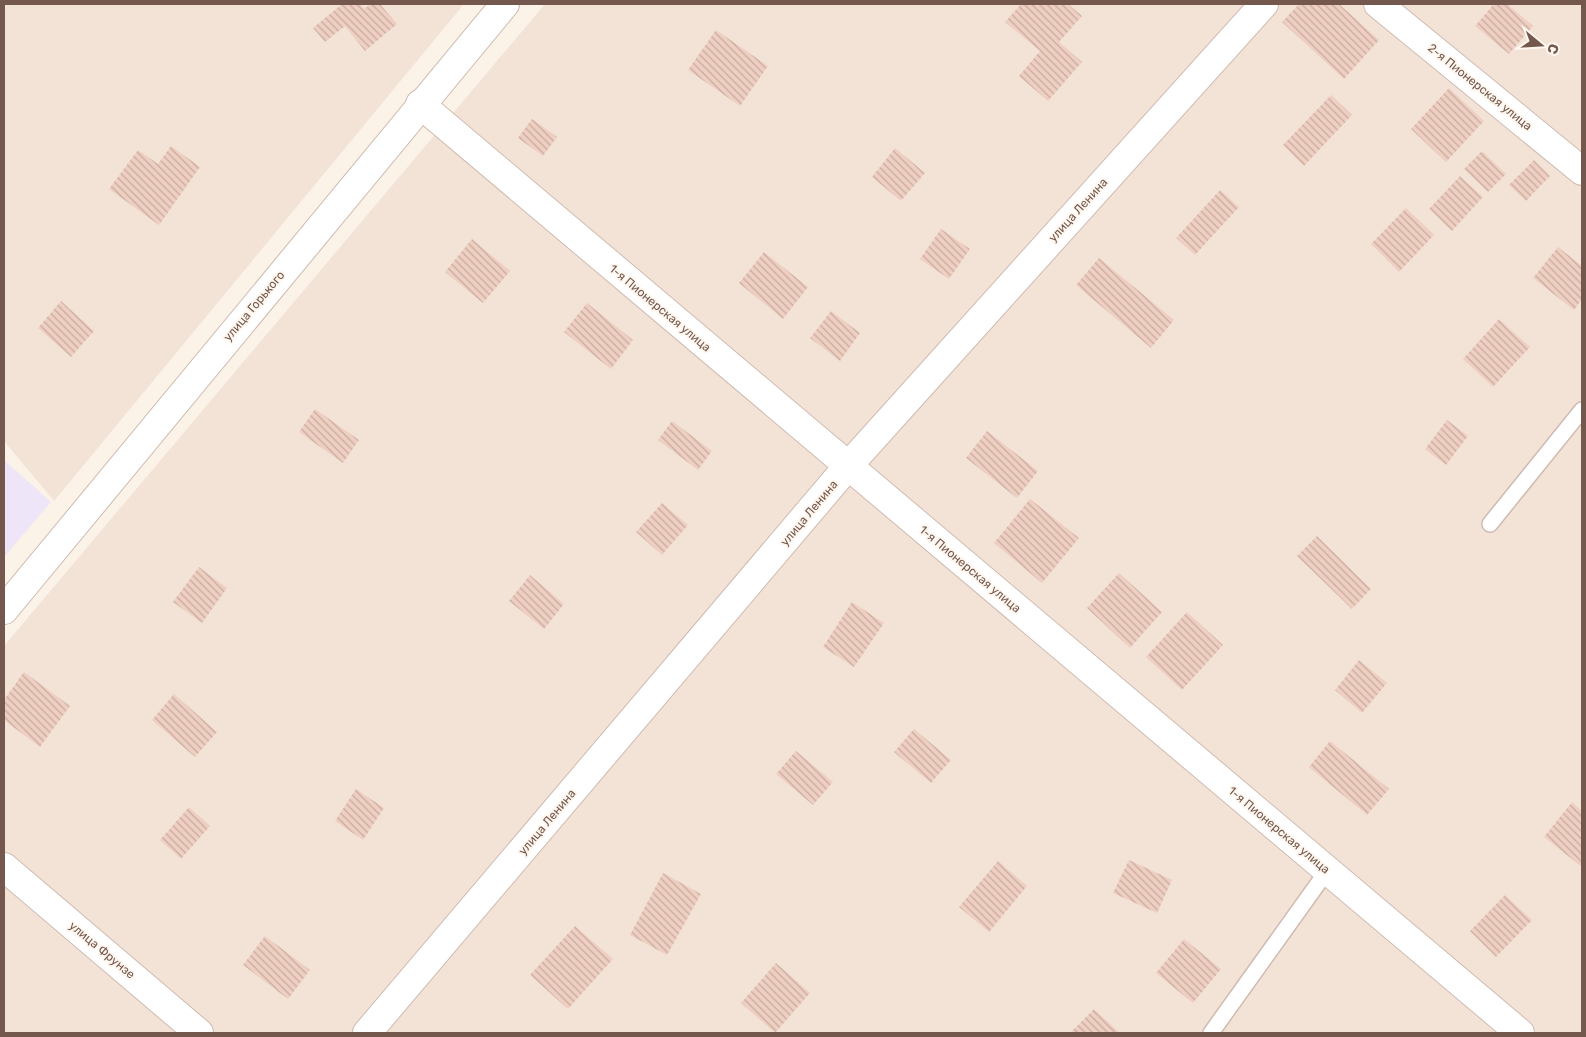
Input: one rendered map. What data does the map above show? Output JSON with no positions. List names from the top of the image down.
{
  "streets": {
    "street": [
      "2-я Пионерская улица",
      "улица Ленина",
      "улица Горького",
      "1-я Пионерская улица",
      "улица Фрунзе"
    ]
  },
  "crossings": [
    ["улица Ленина", "1-я Пионерская улица"],
    ["улица Горького", "1-я Пионерская улица"]
  ],
  "north": "right"
}
